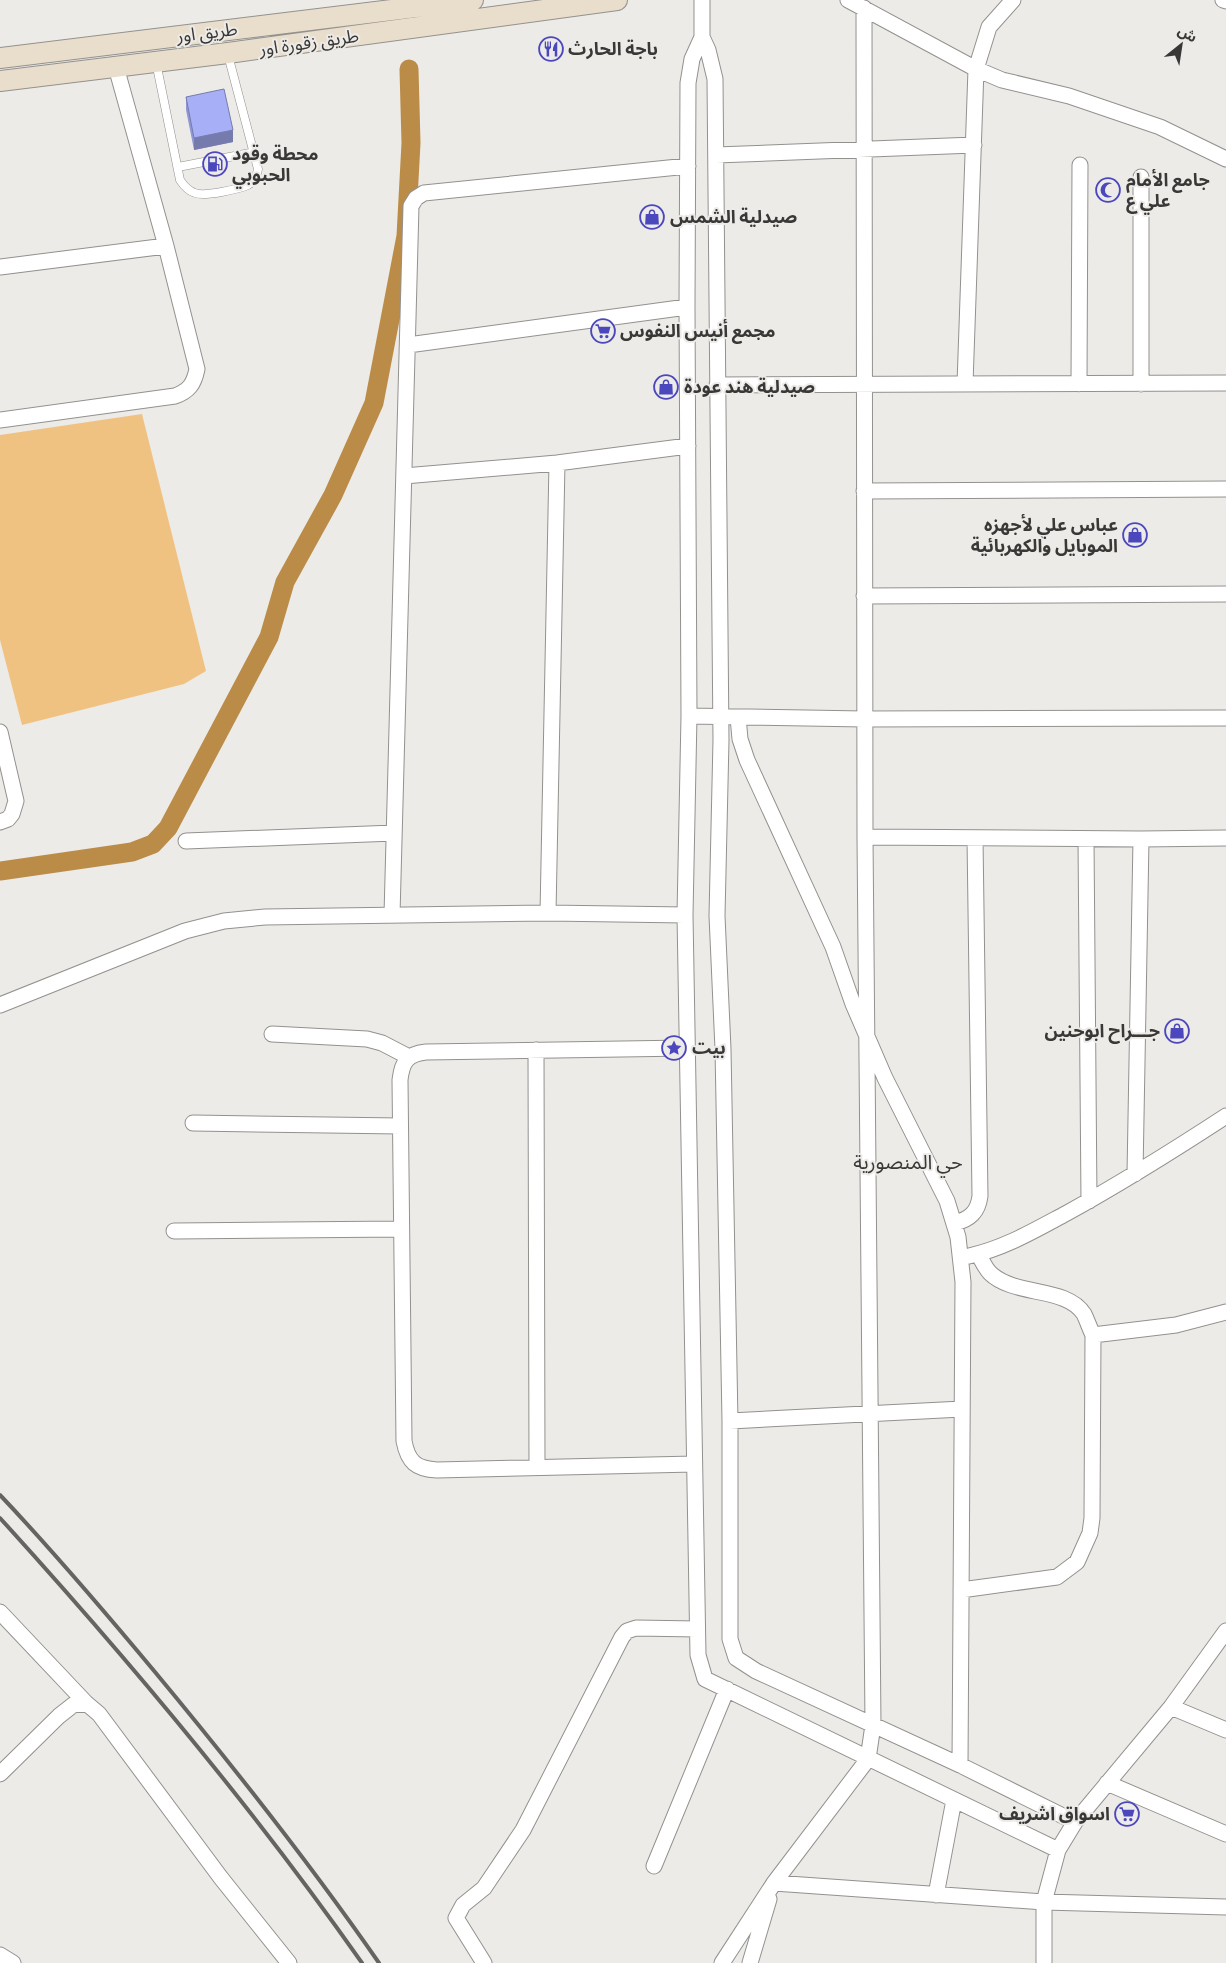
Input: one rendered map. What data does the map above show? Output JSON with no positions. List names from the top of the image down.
{
  "streets": {
    "main road": ["طريق اور", "طريق زقورة اور"]
  },
  "districts": ["حي المنصورية"],
  "places": {
    "restaurant": ["باجة الحارث"],
    "fuel station": ["محطة وقود الحبوبي"],
    "mosque": ["جامع الأمام علي ع"],
    "shop": [
      "صيدلية الشمس",
      "صيدلية هند عودة",
      "عباس علي لأجهزه الموبايل والكهربائية",
      "جـــراح ابوحنين"
    ],
    "supermarket": ["مجمع أنيس النفوس", "اسواق اشريف"],
    "place": ["بيت"]
  },
  "north": "top right"
}
